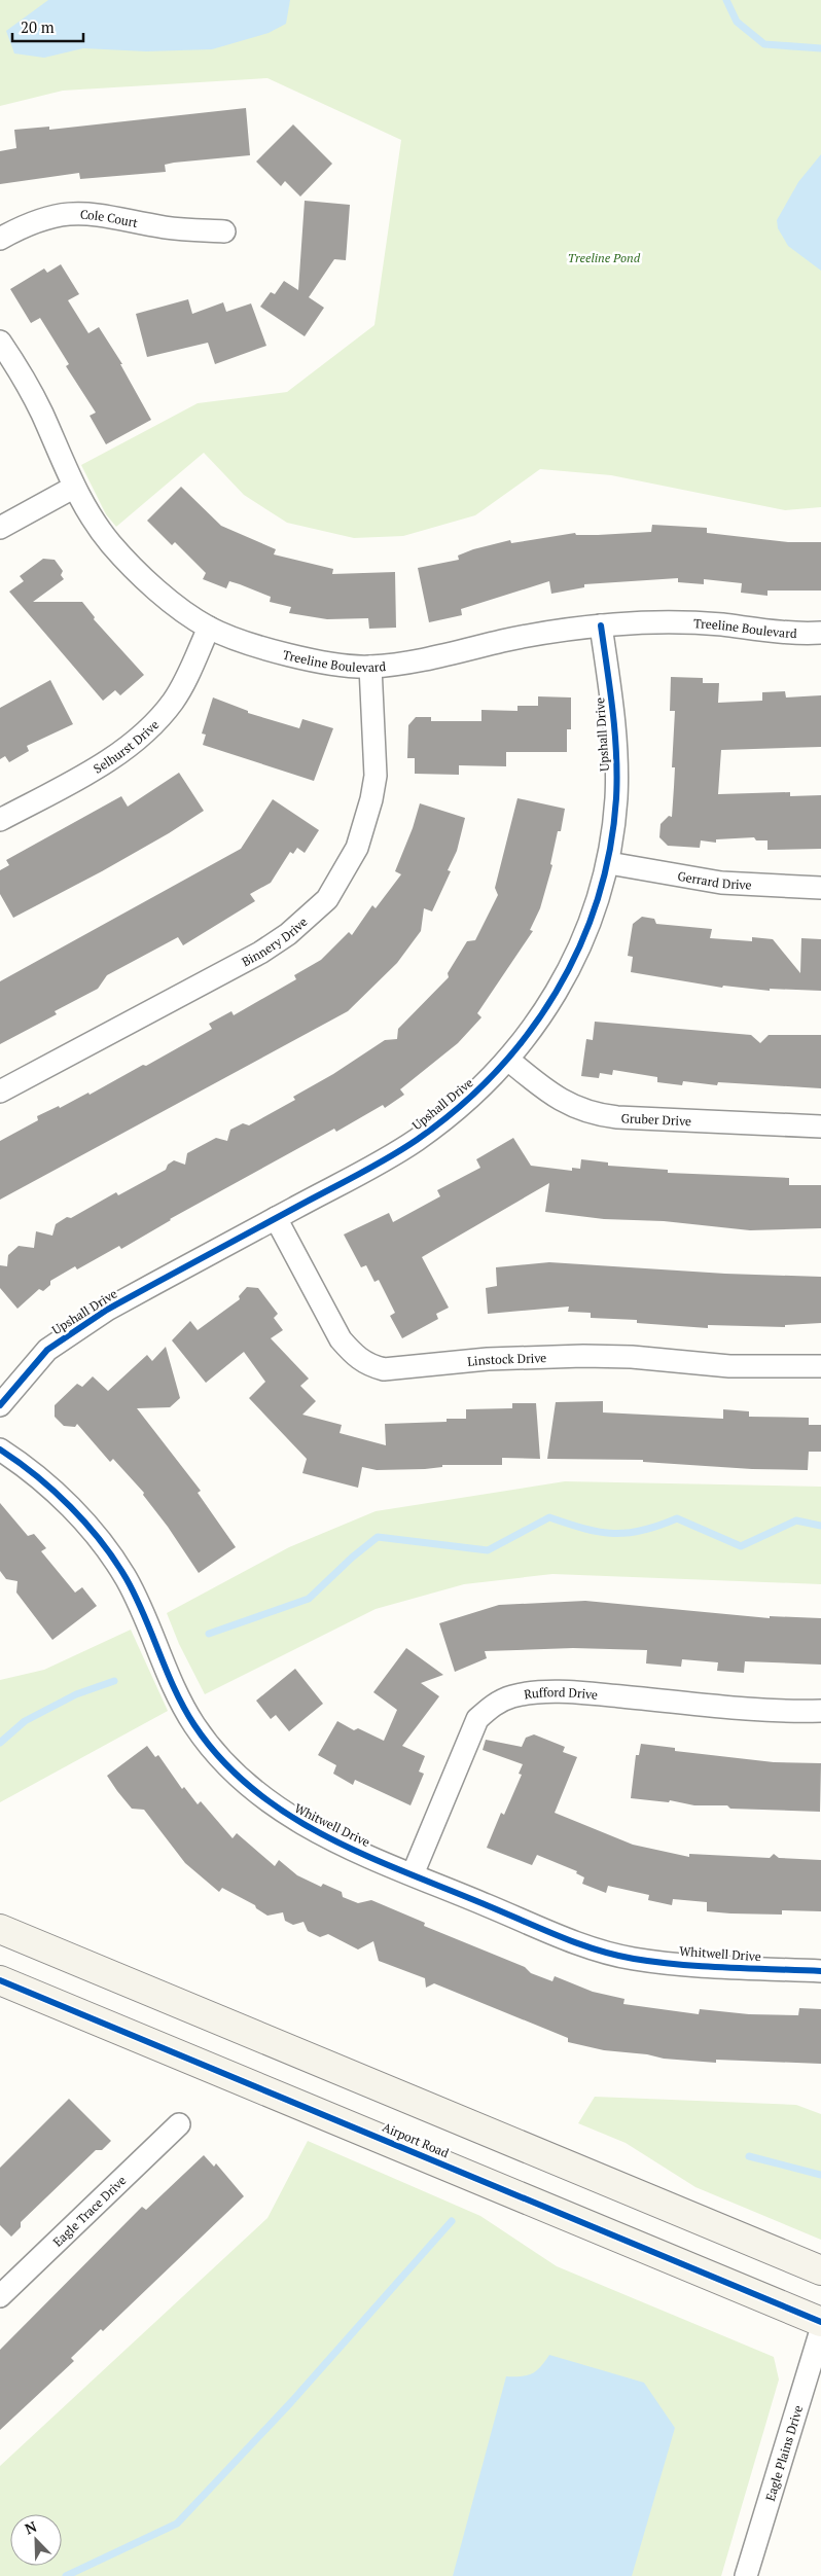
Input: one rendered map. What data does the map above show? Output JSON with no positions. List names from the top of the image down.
{
  "streets": {
    "main road": ["Airport Road"],
    "street": [
      "Cole Court",
      "Treeline Boulevard",
      "Upshall Drive",
      "Selhurst Drive",
      "Gerrard Drive",
      "Binnery Drive",
      "Gruber Drive",
      "Linstock Drive",
      "Rufford Drive",
      "Whitwell Drive",
      "Eagle Trace Drive",
      "Eagle Plains Drive"
    ]
  },
  "crossings": [
    ["Treeline Boulevard", "Upshall Drive"],
    ["Treeline Boulevard", "Selhurst Drive"],
    ["Treeline Boulevard", "Binnery Drive"],
    ["Upshall Drive", "Gerrard Drive"],
    ["Upshall Drive", "Gruber Drive"],
    ["Upshall Drive", "Linstock Drive"],
    ["Rufford Drive", "Whitwell Drive"]
  ],
  "parks": ["Treeline Pond"],
  "scale_bar": "20 m",
  "north": "top left"
}
